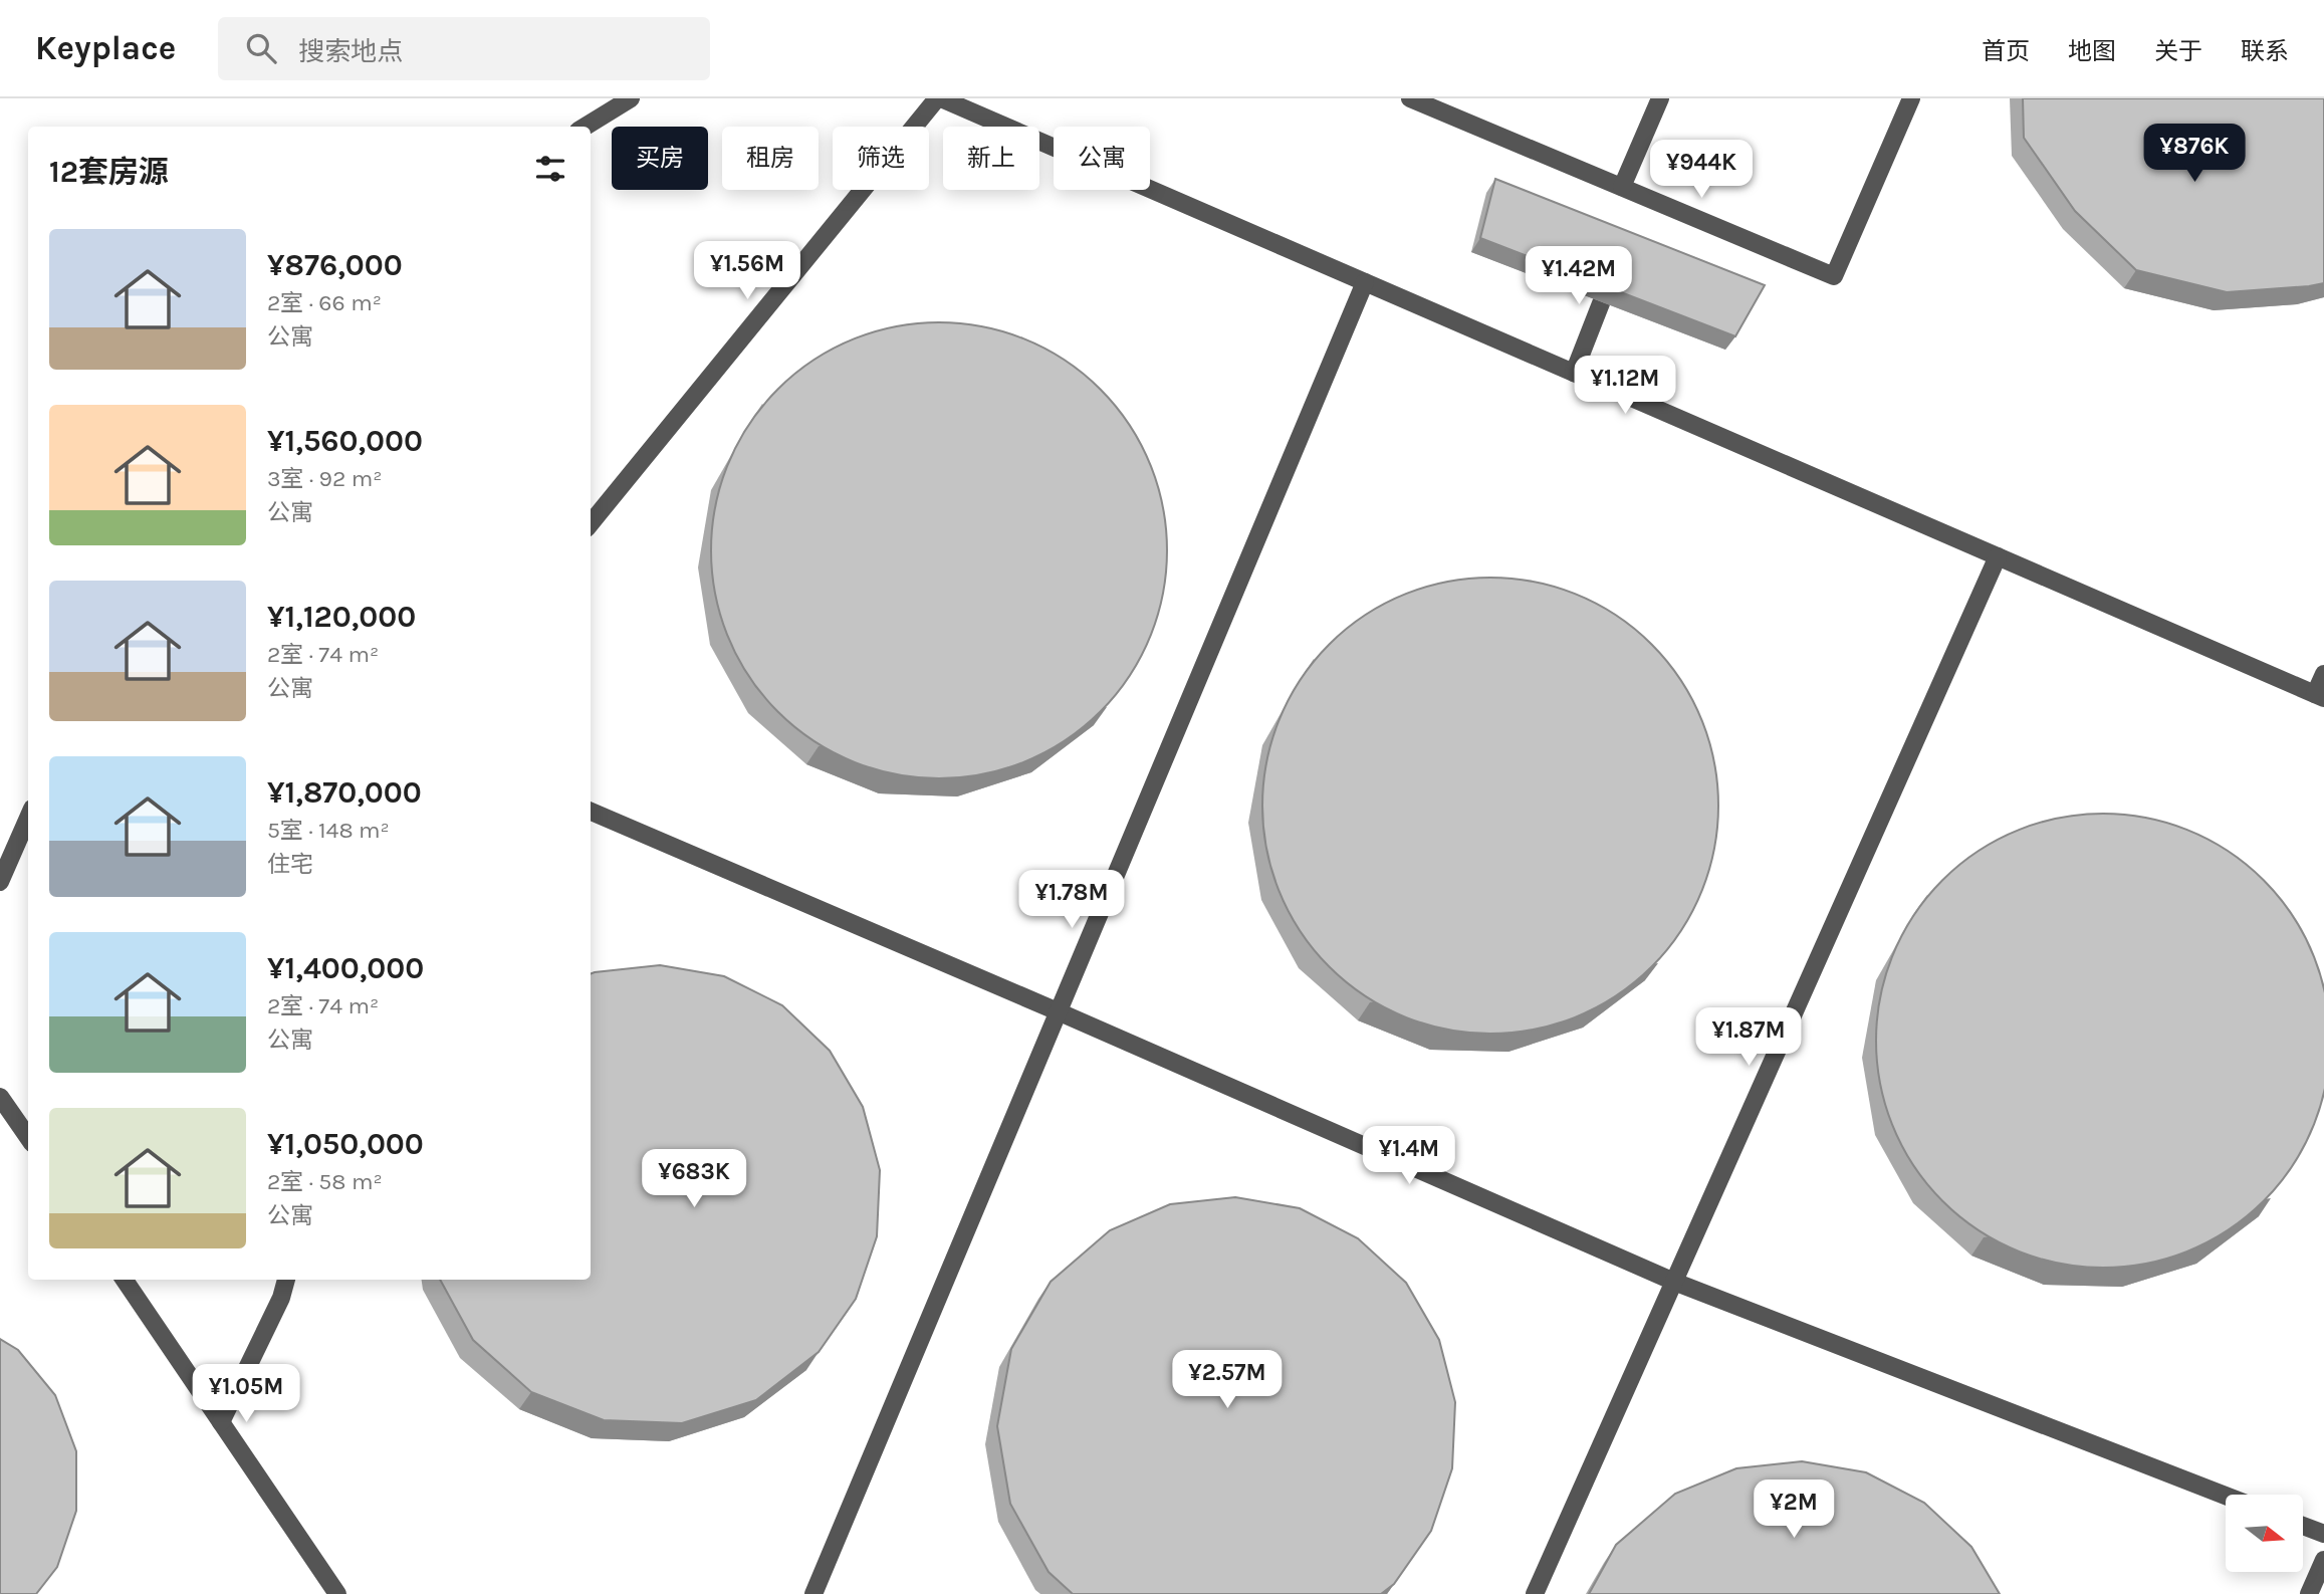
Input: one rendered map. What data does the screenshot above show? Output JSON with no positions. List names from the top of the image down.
{
  "north": "right",
  "page": {
    "header": "Keyplace",
    "search": "搜索地点",
    "nav": [
      "首页",
      "地图",
      "关于",
      "联系"
    ],
    "price": [
      "¥876K",
      "¥944K",
      "¥1.56M",
      "¥1.42M",
      "¥1.12M",
      "¥1.78M",
      "¥1.87M",
      "¥1.4M",
      "¥683K",
      "¥2.57M",
      "¥1.05M",
      "¥2M"
    ],
    "chip": [
      "买房",
      "租房",
      "筛选",
      "新上",
      "公寓"
    ],
    "heading": "12套房源",
    "list": [
      {
        "name": "¥876,000",
        "note": "2室 · 66 m² · 公寓"
      },
      {
        "name": "¥1,560,000",
        "note": "3室 · 92 m² · 公寓"
      },
      {
        "name": "¥1,120,000",
        "note": "2室 · 74 m² · 公寓"
      },
      {
        "name": "¥1,870,000",
        "note": "5室 · 148 m² · 住宅"
      },
      {
        "name": "¥1,400,000",
        "note": "2室 · 74 m² · 公寓"
      },
      {
        "name": "¥1,050,000",
        "note": "2室 · 58 m² · 公寓"
      }
    ]
  }
}
